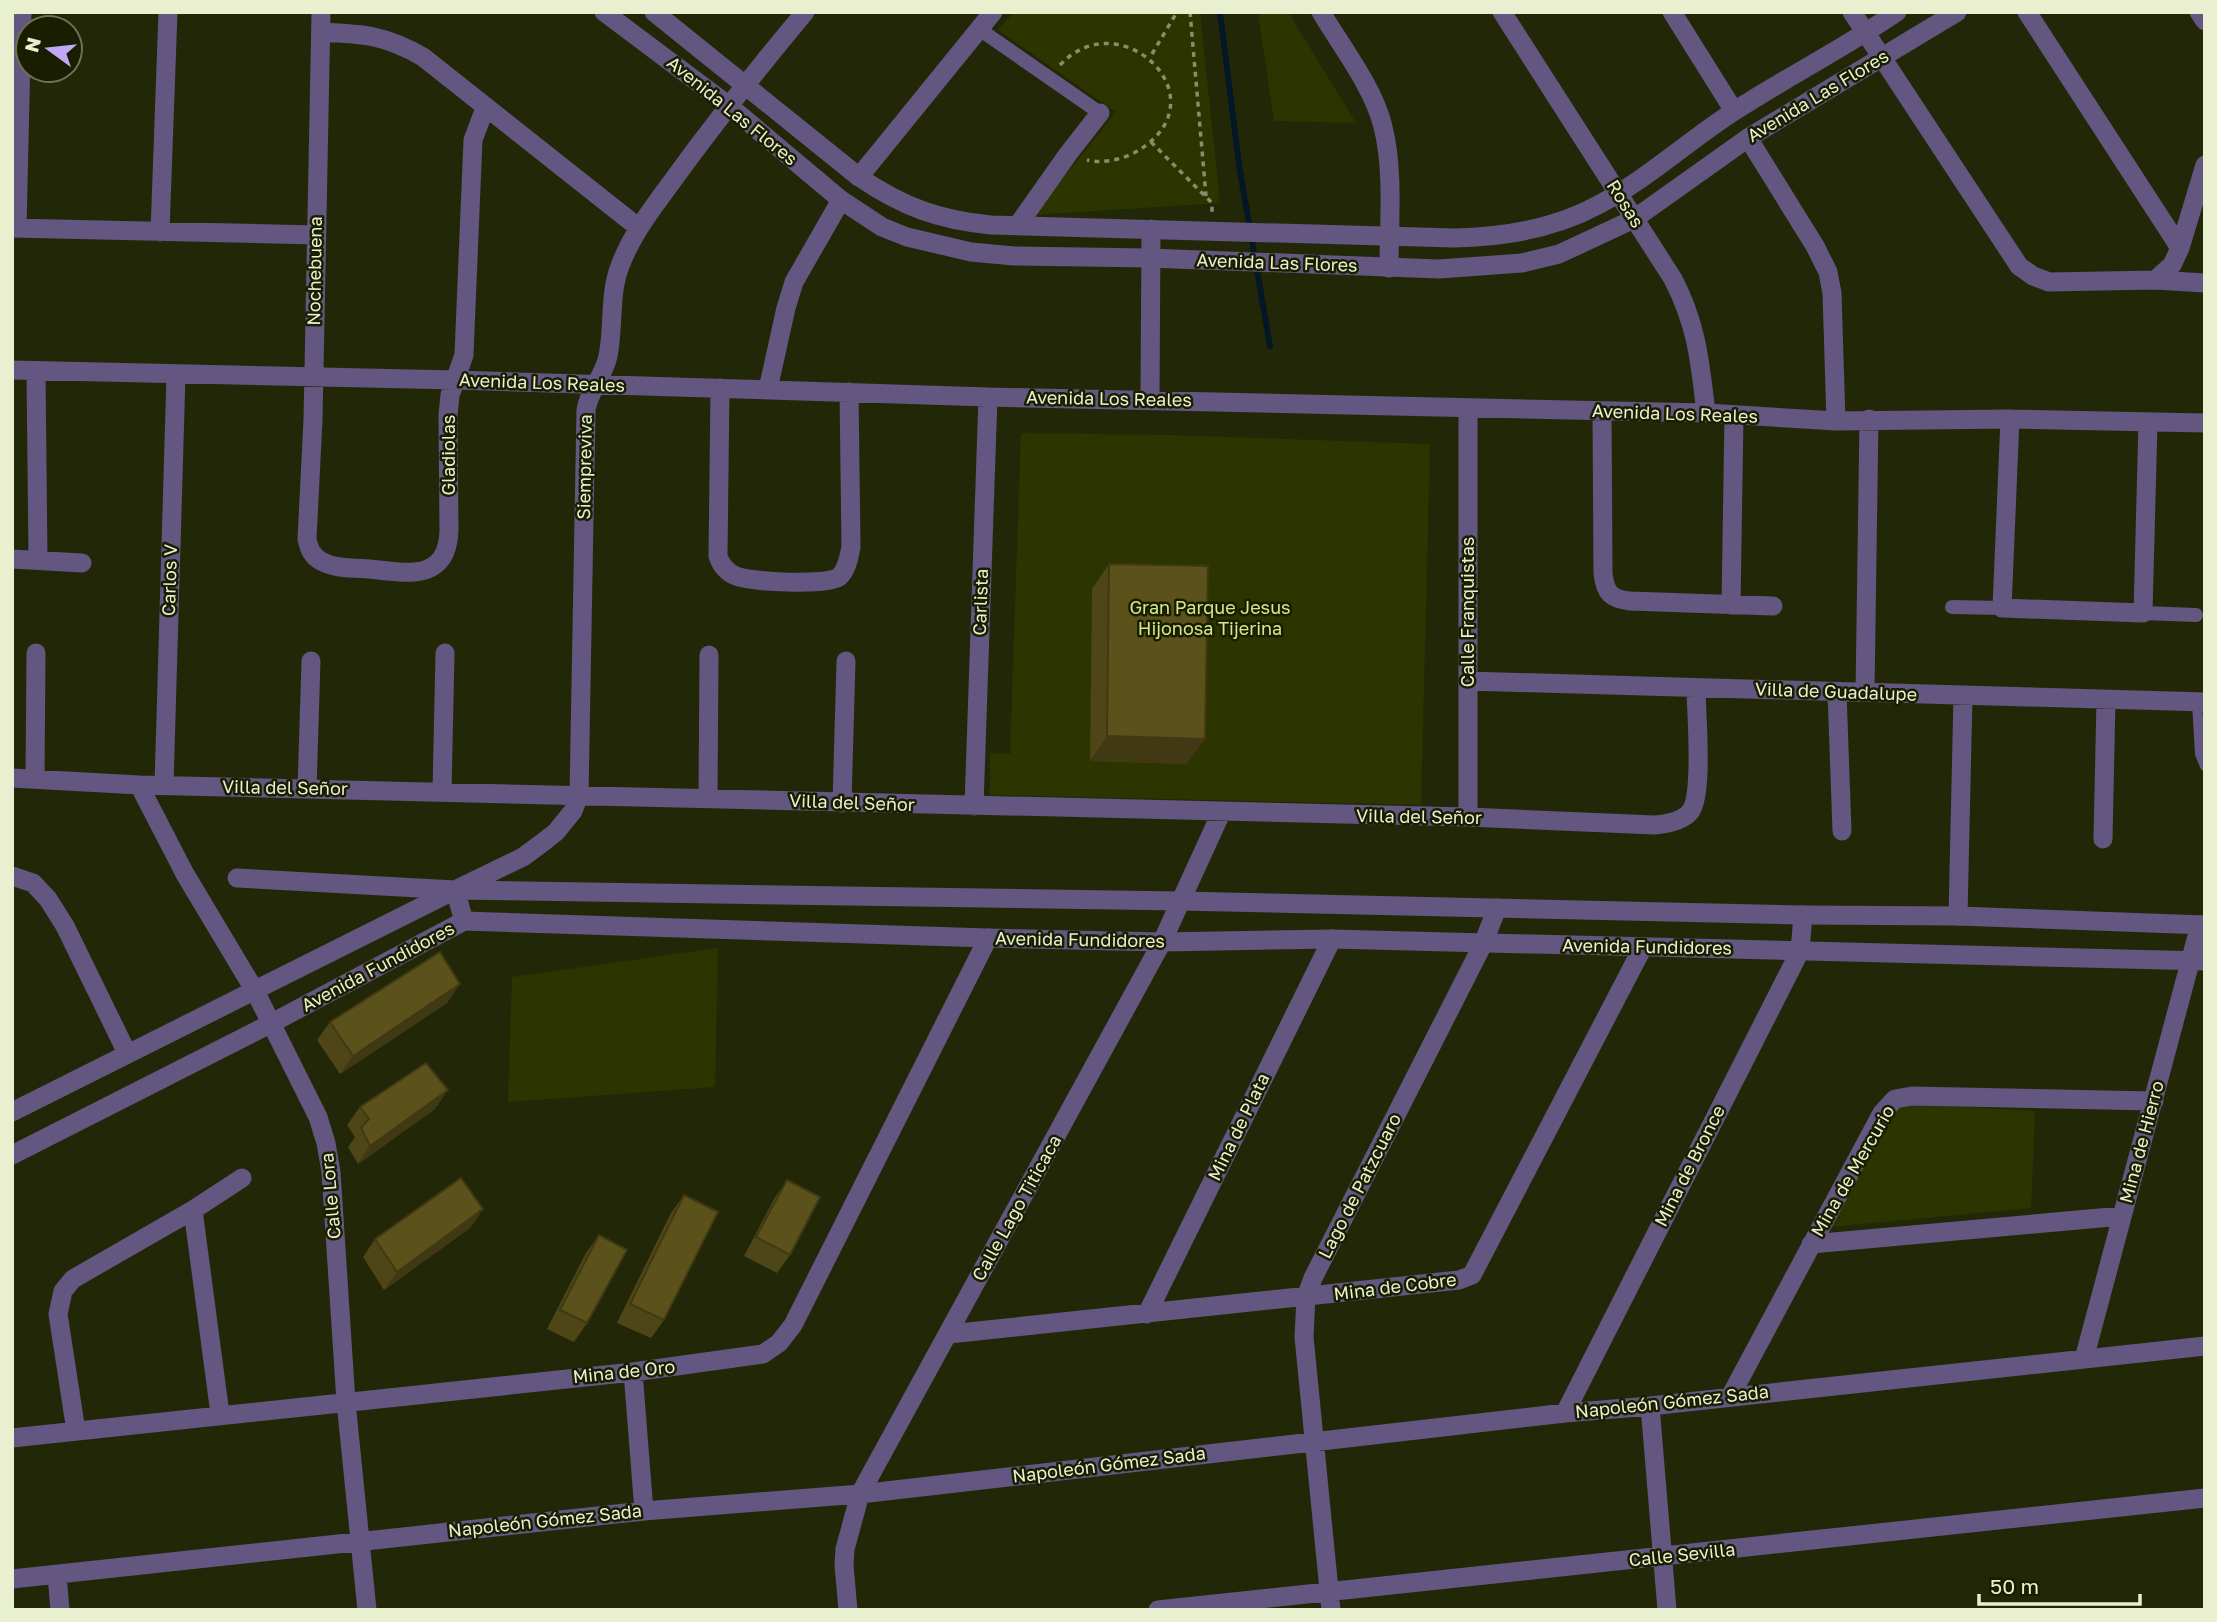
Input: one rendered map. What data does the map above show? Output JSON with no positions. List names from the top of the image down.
{
  "streets": {
    "street": [
      "Avenida Las Flores",
      "Rosas",
      "Nochebuena",
      "Avenida Los Reales",
      "Gladiolas",
      "Siempreviva",
      "Carlos V",
      "Carlista",
      "Calle Franquistas",
      "Villa de Guadalupe",
      "Villa del Señor",
      "Avenida Fundidores",
      "Mina de Plata",
      "Mina de Hierro",
      "Mina de Bronce",
      "Mina de Mercurio",
      "Lago de Patzcuaro",
      "Calle Lora",
      "Calle Lago Titicaca",
      "Mina de Cobre",
      "Mina de Oro",
      "Napoleón Gómez Sada",
      "Calle Sevilla"
    ]
  },
  "crossings": [
    ["Avenida Las Flores", "Rosas"],
    ["Avenida Las Flores", "Siempreviva"],
    ["Rosas", "Avenida Los Reales"],
    ["Nochebuena", "Avenida Los Reales"],
    ["Nochebuena", "Gladiolas"],
    ["Avenida Los Reales", "Gladiolas"],
    ["Avenida Los Reales", "Siempreviva"],
    ["Avenida Los Reales", "Carlos V"],
    ["Avenida Los Reales", "Carlista"],
    ["Avenida Los Reales", "Calle Franquistas"],
    ["Siempreviva", "Villa del Señor"],
    ["Siempreviva", "Avenida Fundidores"],
    ["Carlos V", "Villa del Señor"],
    ["Carlista", "Villa del Señor"],
    ["Calle Franquistas", "Villa de Guadalupe"],
    ["Calle Franquistas", "Villa del Señor"],
    ["Villa de Guadalupe", "Villa del Señor"],
    ["Villa del Señor", "Calle Lora"],
    ["Villa del Señor", "Calle Lago Titicaca"],
    ["Avenida Fundidores", "Mina de Plata"],
    ["Avenida Fundidores", "Mina de Hierro"],
    ["Avenida Fundidores", "Mina de Bronce"],
    ["Avenida Fundidores", "Lago de Patzcuaro"],
    ["Avenida Fundidores", "Calle Lora"],
    ["Avenida Fundidores", "Calle Lago Titicaca"],
    ["Avenida Fundidores", "Mina de Cobre"],
    ["Avenida Fundidores", "Mina de Oro"],
    ["Mina de Plata", "Mina de Cobre"],
    ["Mina de Hierro", "Mina de Mercurio"],
    ["Mina de Hierro", "Napoleón Gómez Sada"],
    ["Mina de Bronce", "Napoleón Gómez Sada"],
    ["Mina de Mercurio", "Napoleón Gómez Sada"],
    ["Lago de Patzcuaro", "Mina de Cobre"],
    ["Lago de Patzcuaro", "Napoleón Gómez Sada"],
    ["Lago de Patzcuaro", "Calle Sevilla"],
    ["Calle Lora", "Mina de Oro"],
    ["Calle Lora", "Napoleón Gómez Sada"],
    ["Calle Lago Titicaca", "Mina de Cobre"],
    ["Calle Lago Titicaca", "Napoleón Gómez Sada"]
  ],
  "parks": ["Gran Parque Jesus Hijonosa Tijerina"],
  "scale_bar": "50 m",
  "north": "left"
}
